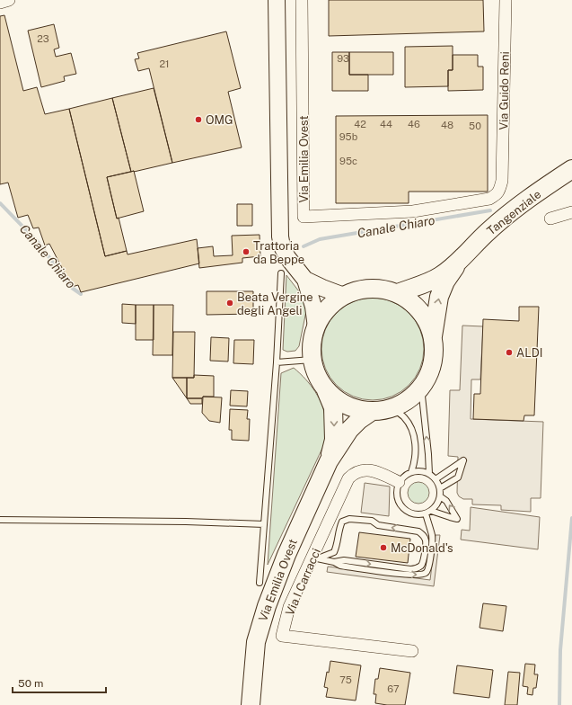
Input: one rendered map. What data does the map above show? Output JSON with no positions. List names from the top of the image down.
{
  "streets": {
    "main road": ["Via Emilia Ovest", "Tangenziale"],
    "street": ["Via Guido Reni", "Via I Carracci"]
  },
  "crossings": [
    ["Via Guido Reni", "Via Emilia Ovest"],
    ["Via Emilia Ovest", "Tangenziale"]
  ],
  "water": ["Canale Chiaro"],
  "places": [
    "OMG",
    "Trattoria da Beppe",
    "Beata Vergine degli Angeli",
    "ALDI",
    "McDonald's"
  ],
  "house_numbers": [
    "23",
    "93",
    "21",
    "42",
    "44",
    "46",
    "48",
    "50",
    "95b",
    "95c",
    "75",
    "67"
  ],
  "scale_bar": "50 m"
}
